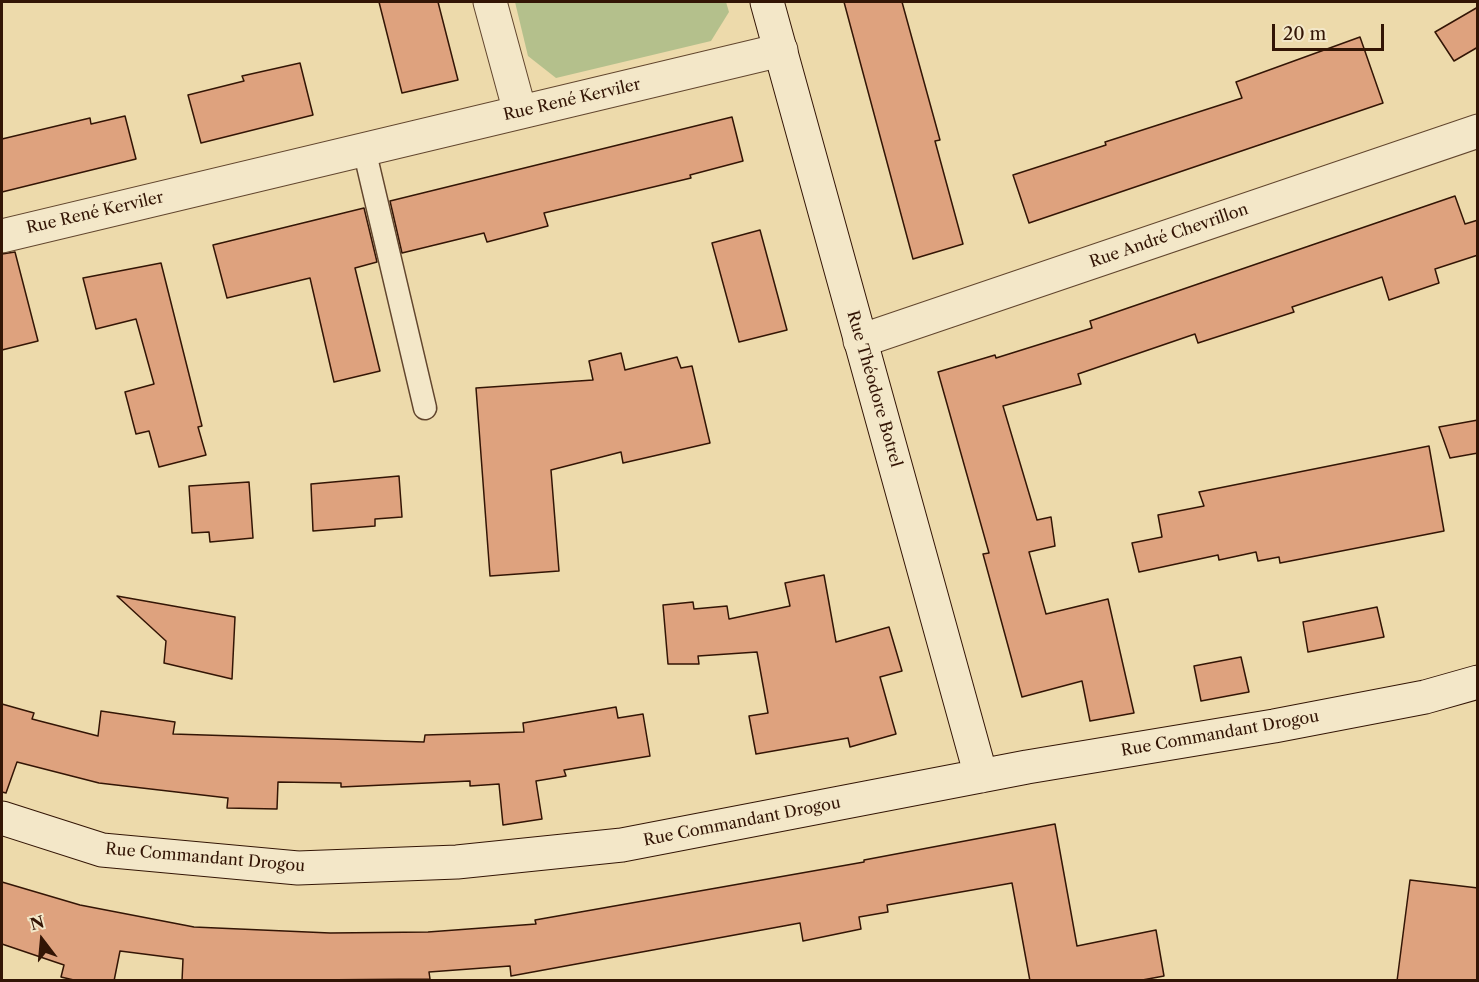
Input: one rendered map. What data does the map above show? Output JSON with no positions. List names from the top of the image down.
{
  "streets": {
    "street": [
      "Rue René Kerviler",
      "Rue André Chevrillon",
      "Rue Théodore Botrel",
      "Rue Commandant Drogou"
    ]
  },
  "crossings": [
    ["Rue René Kerviler", "Rue Théodore Botrel"],
    ["Rue André Chevrillon", "Rue Théodore Botrel"],
    ["Rue Théodore Botrel", "Rue Commandant Drogou"]
  ],
  "scale_bar": "20 m",
  "north": "top"
}
